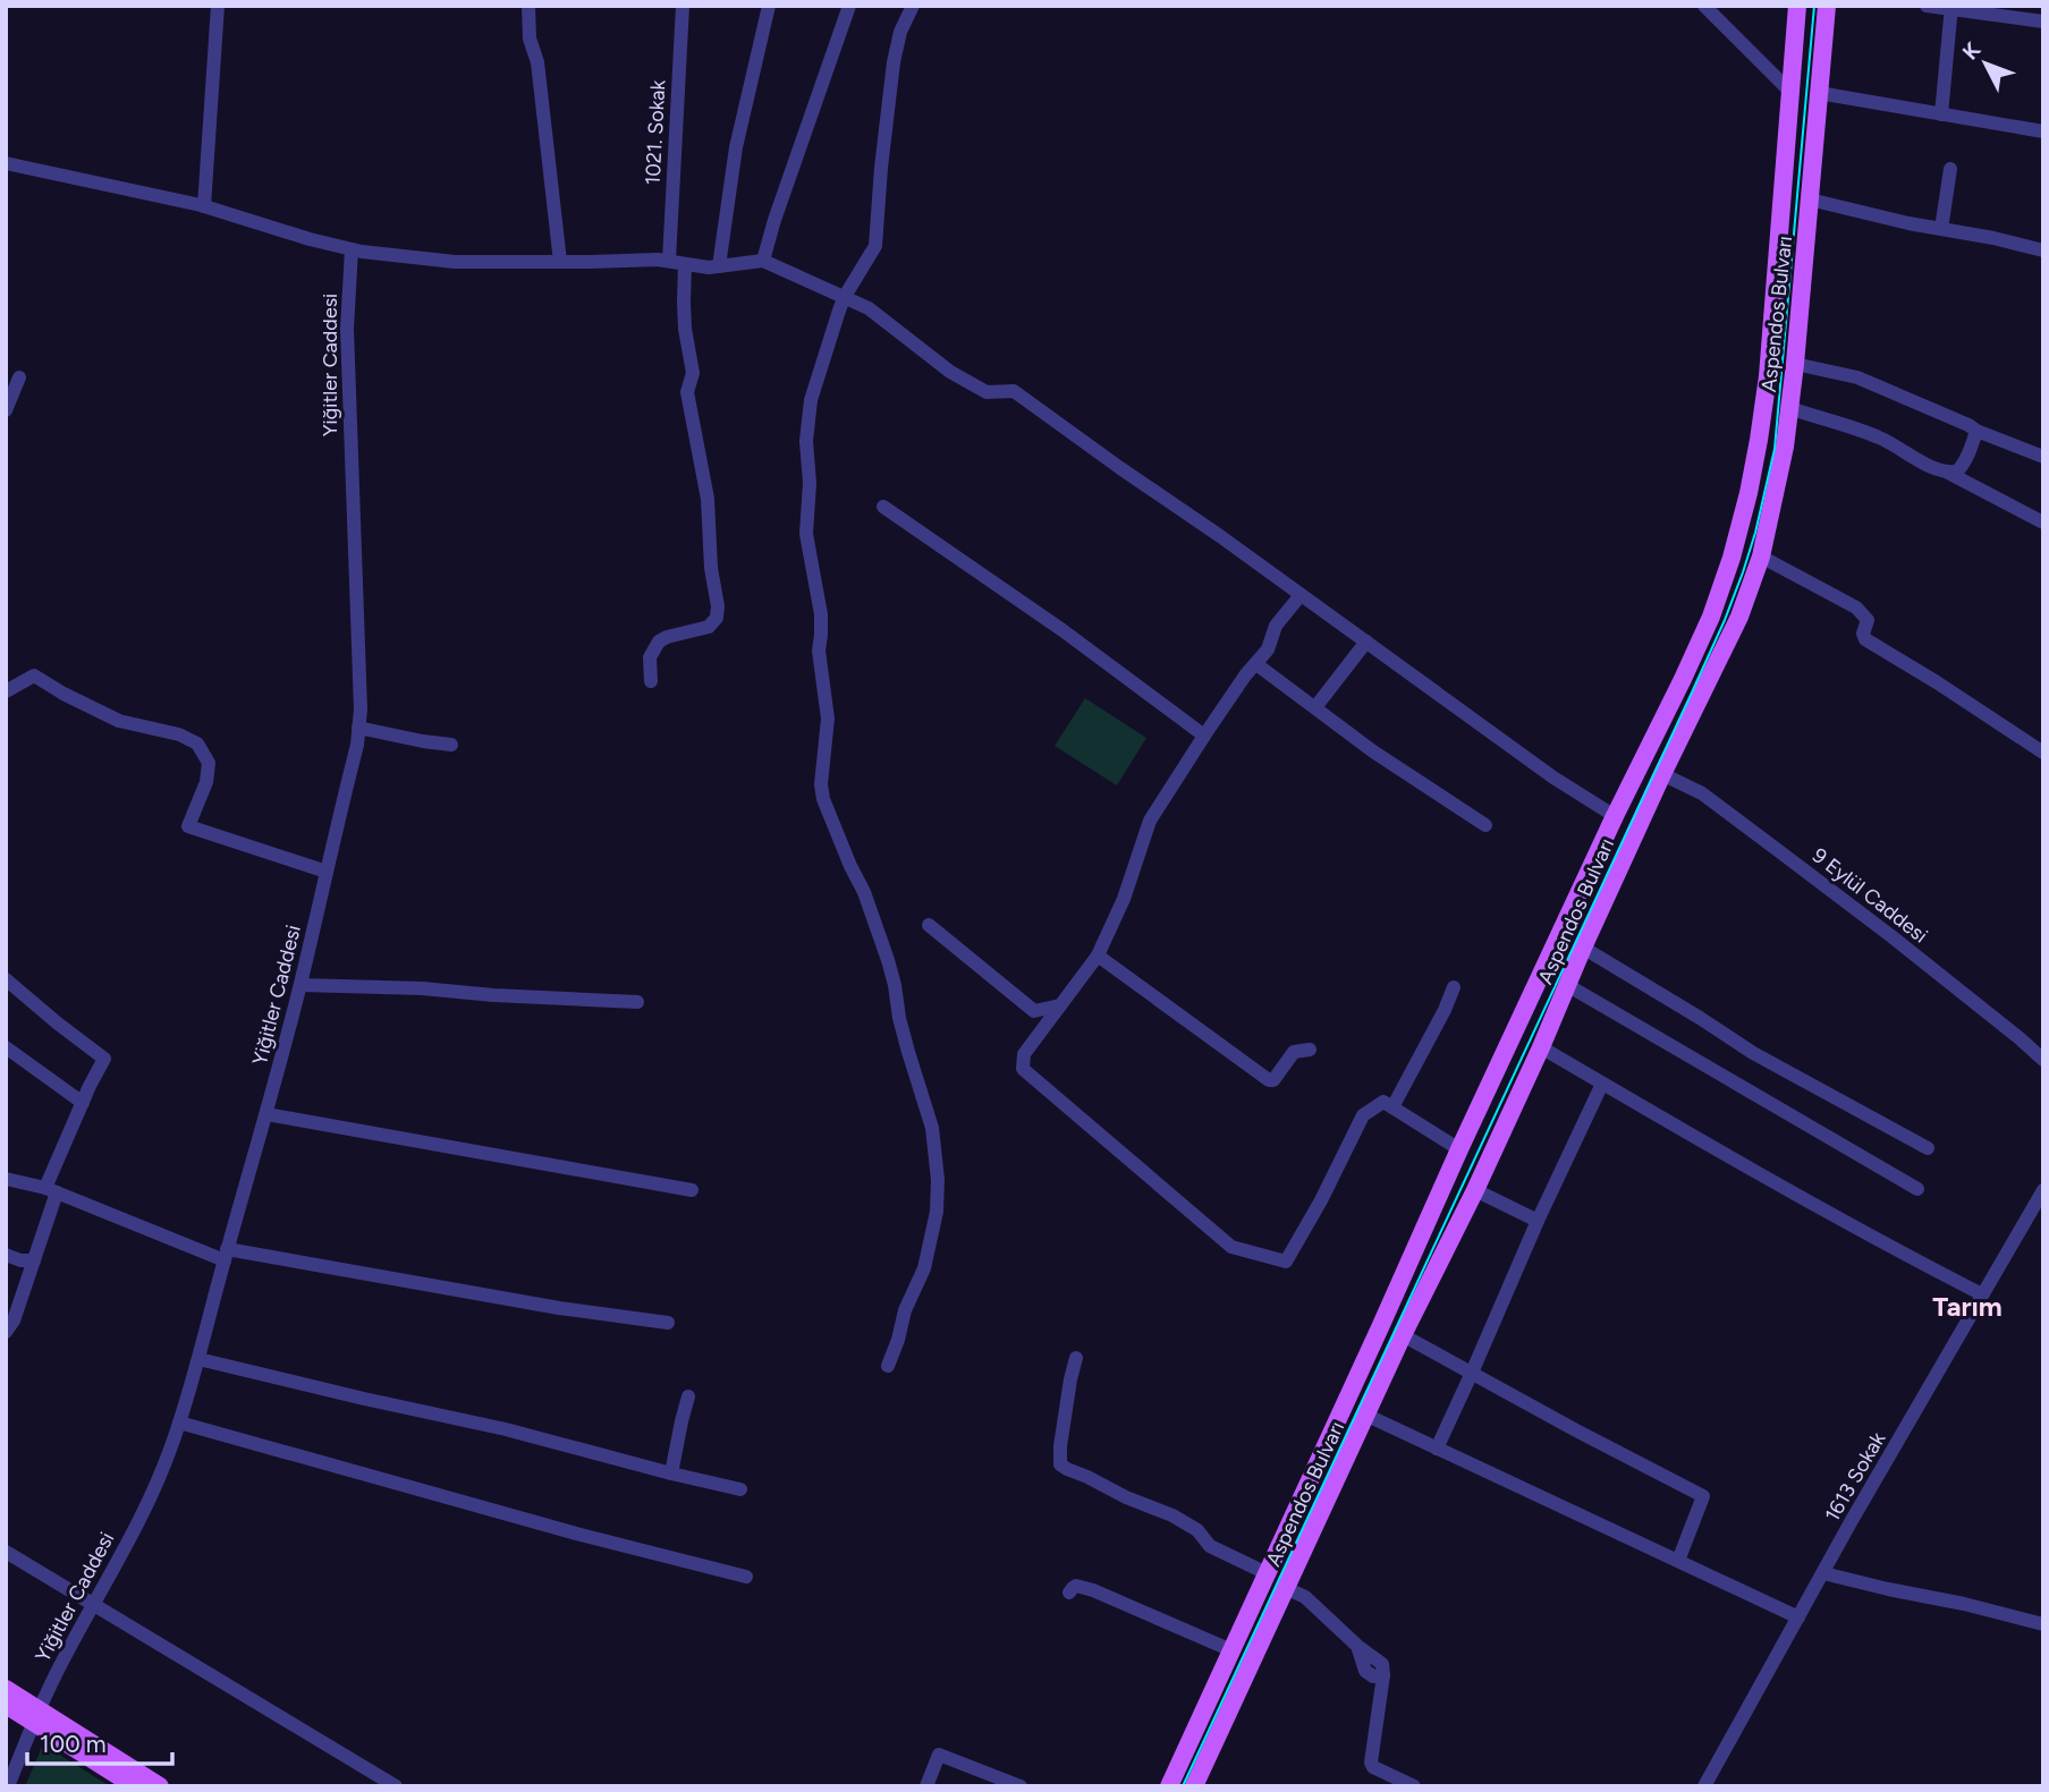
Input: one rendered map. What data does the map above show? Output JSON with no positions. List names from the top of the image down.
{
  "streets": {
    "main road": ["Aspendos Bulvarı"],
    "street": [
      "1021. Sokak",
      "Yiğitler Caddesi",
      "9 Eylül Caddesi",
      "1613 Sokak"
    ]
  },
  "crossings": [
    ["Aspendos Bulvarı", "9 Eylül Caddesi"]
  ],
  "districts": ["Tarım"],
  "scale_bar": "100 m",
  "north": "top left"
}
